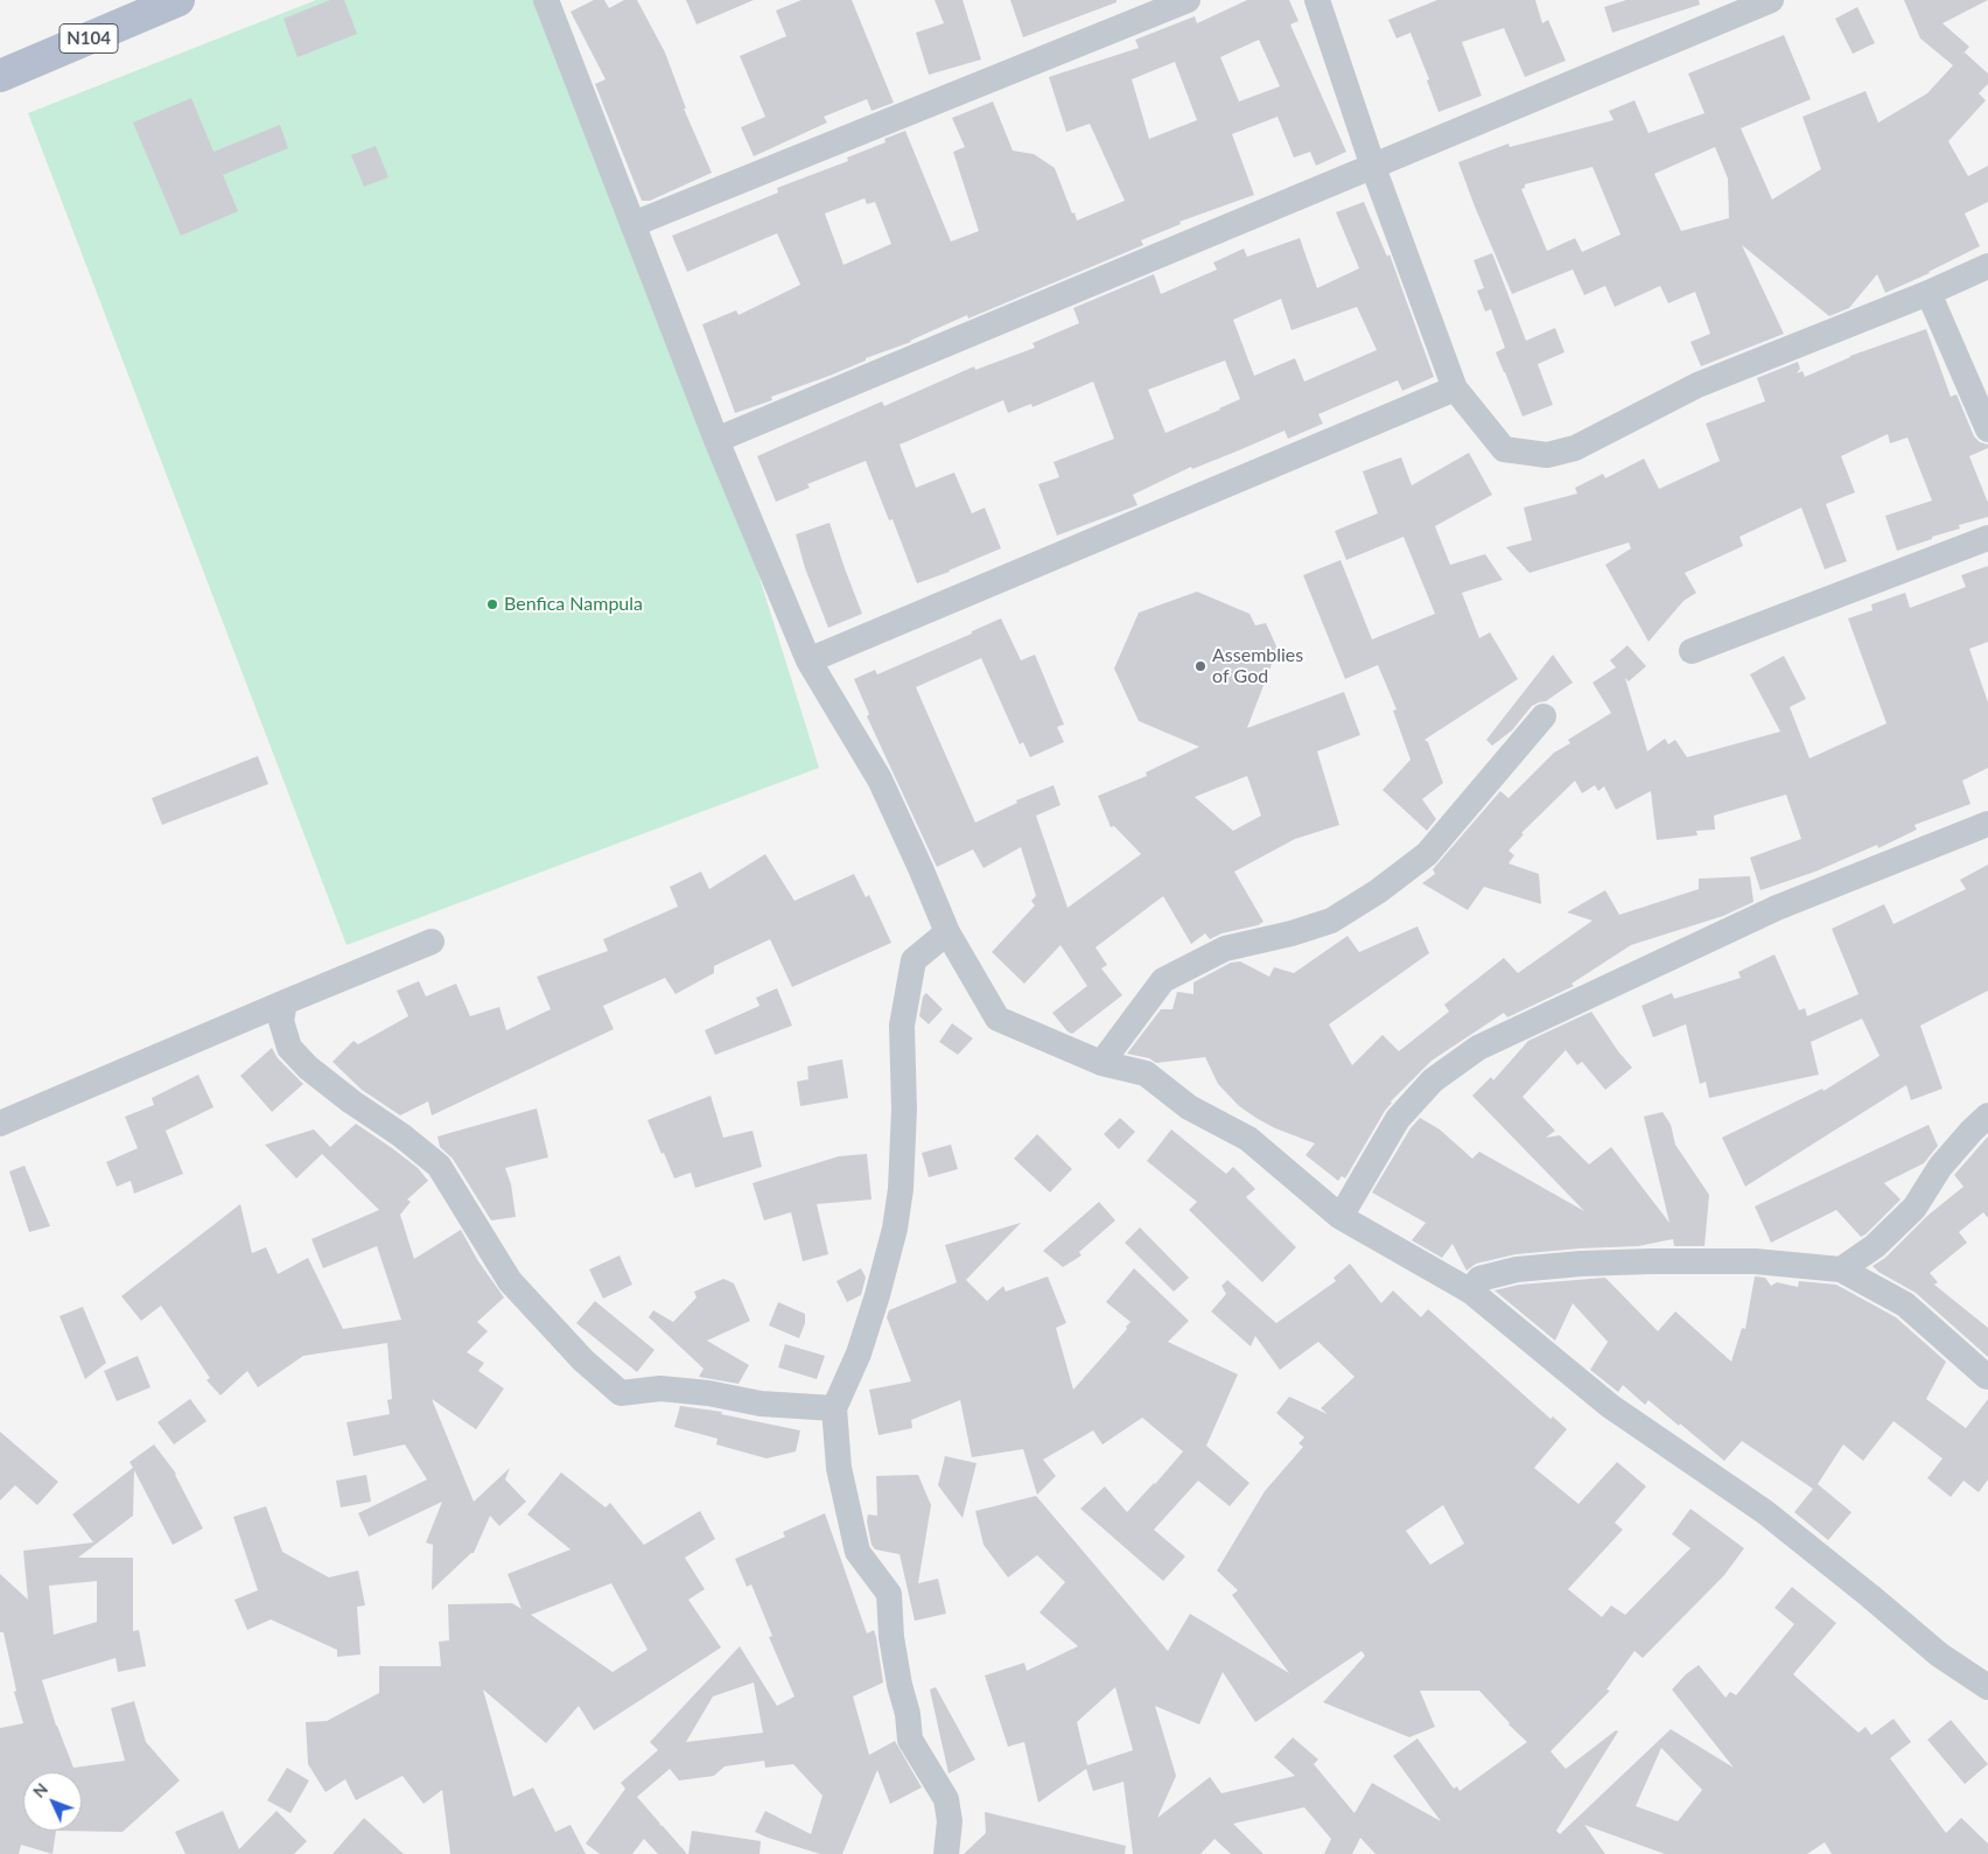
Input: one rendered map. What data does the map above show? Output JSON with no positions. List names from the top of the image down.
{
  "streets": {
    "main road": ["N104"]
  },
  "places": ["Benfica Nampula", "Assemblies of God"],
  "north": "top left"
}
